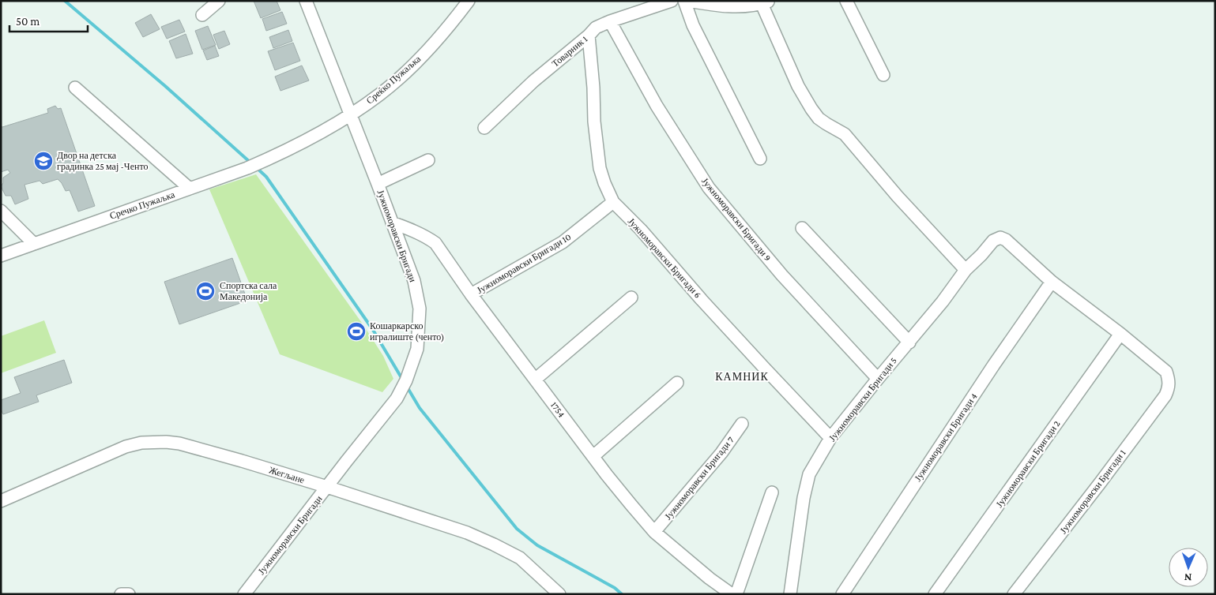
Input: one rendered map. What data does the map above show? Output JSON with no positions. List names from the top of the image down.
{
  "streets": {
    "street": [
      "Товарник 1",
      "Среќко Пужаљка",
      "Сречко Пужаљка",
      "Јужноморавски Бригади 9",
      "Јужноморавски Бригади",
      "Јужноморавски Бригади 6",
      "Јужноморавски Бригади 10",
      "Јужноморавски Бригади 5",
      "1754",
      "Јужноморавски Бригади 4",
      "Јужноморавски Бригади 2",
      "Жегљане",
      "Јужноморавски Бригади 7",
      "Јужноморавски Бригади 1"
    ]
  },
  "crossings": [
    ["Товарник 1", "Јужноморавски Бригади 9"],
    ["Товарник 1", "Јужноморавски Бригади 6"],
    ["Среќко Пужаљка", "Сречко Пужаљка"],
    ["Среќко Пужаљка", "Јужноморавски Бригади"],
    ["Јужноморавски Бригади 9", "Јужноморавски Бригади 5"],
    ["Јужноморавски Бригади", "1754"],
    ["Јужноморавски Бригади", "Жегљане"],
    ["Јужноморавски Бригади 6", "Јужноморавски Бригади 10"],
    ["Јужноморавски Бригади 6", "Јужноморавски Бригади 5"],
    ["Јужноморавски Бригади 10", "1754"],
    ["Јужноморавски Бригади 5", "Јужноморавски Бригади 4"],
    ["1754", "Јужноморавски Бригади 7"],
    ["Јужноморавски Бригади 2", "Јужноморавски Бригади 1"]
  ],
  "districts": ["КАМНИК"],
  "places": {
    "school or university": ["Двор на детска градинка 25 мај -Ченто"],
    "sports": ["Спортска сала Македонија", "Кошаркарско игралиште (ченто)"]
  },
  "scale_bar": "50 m",
  "north": "bottom"
}
